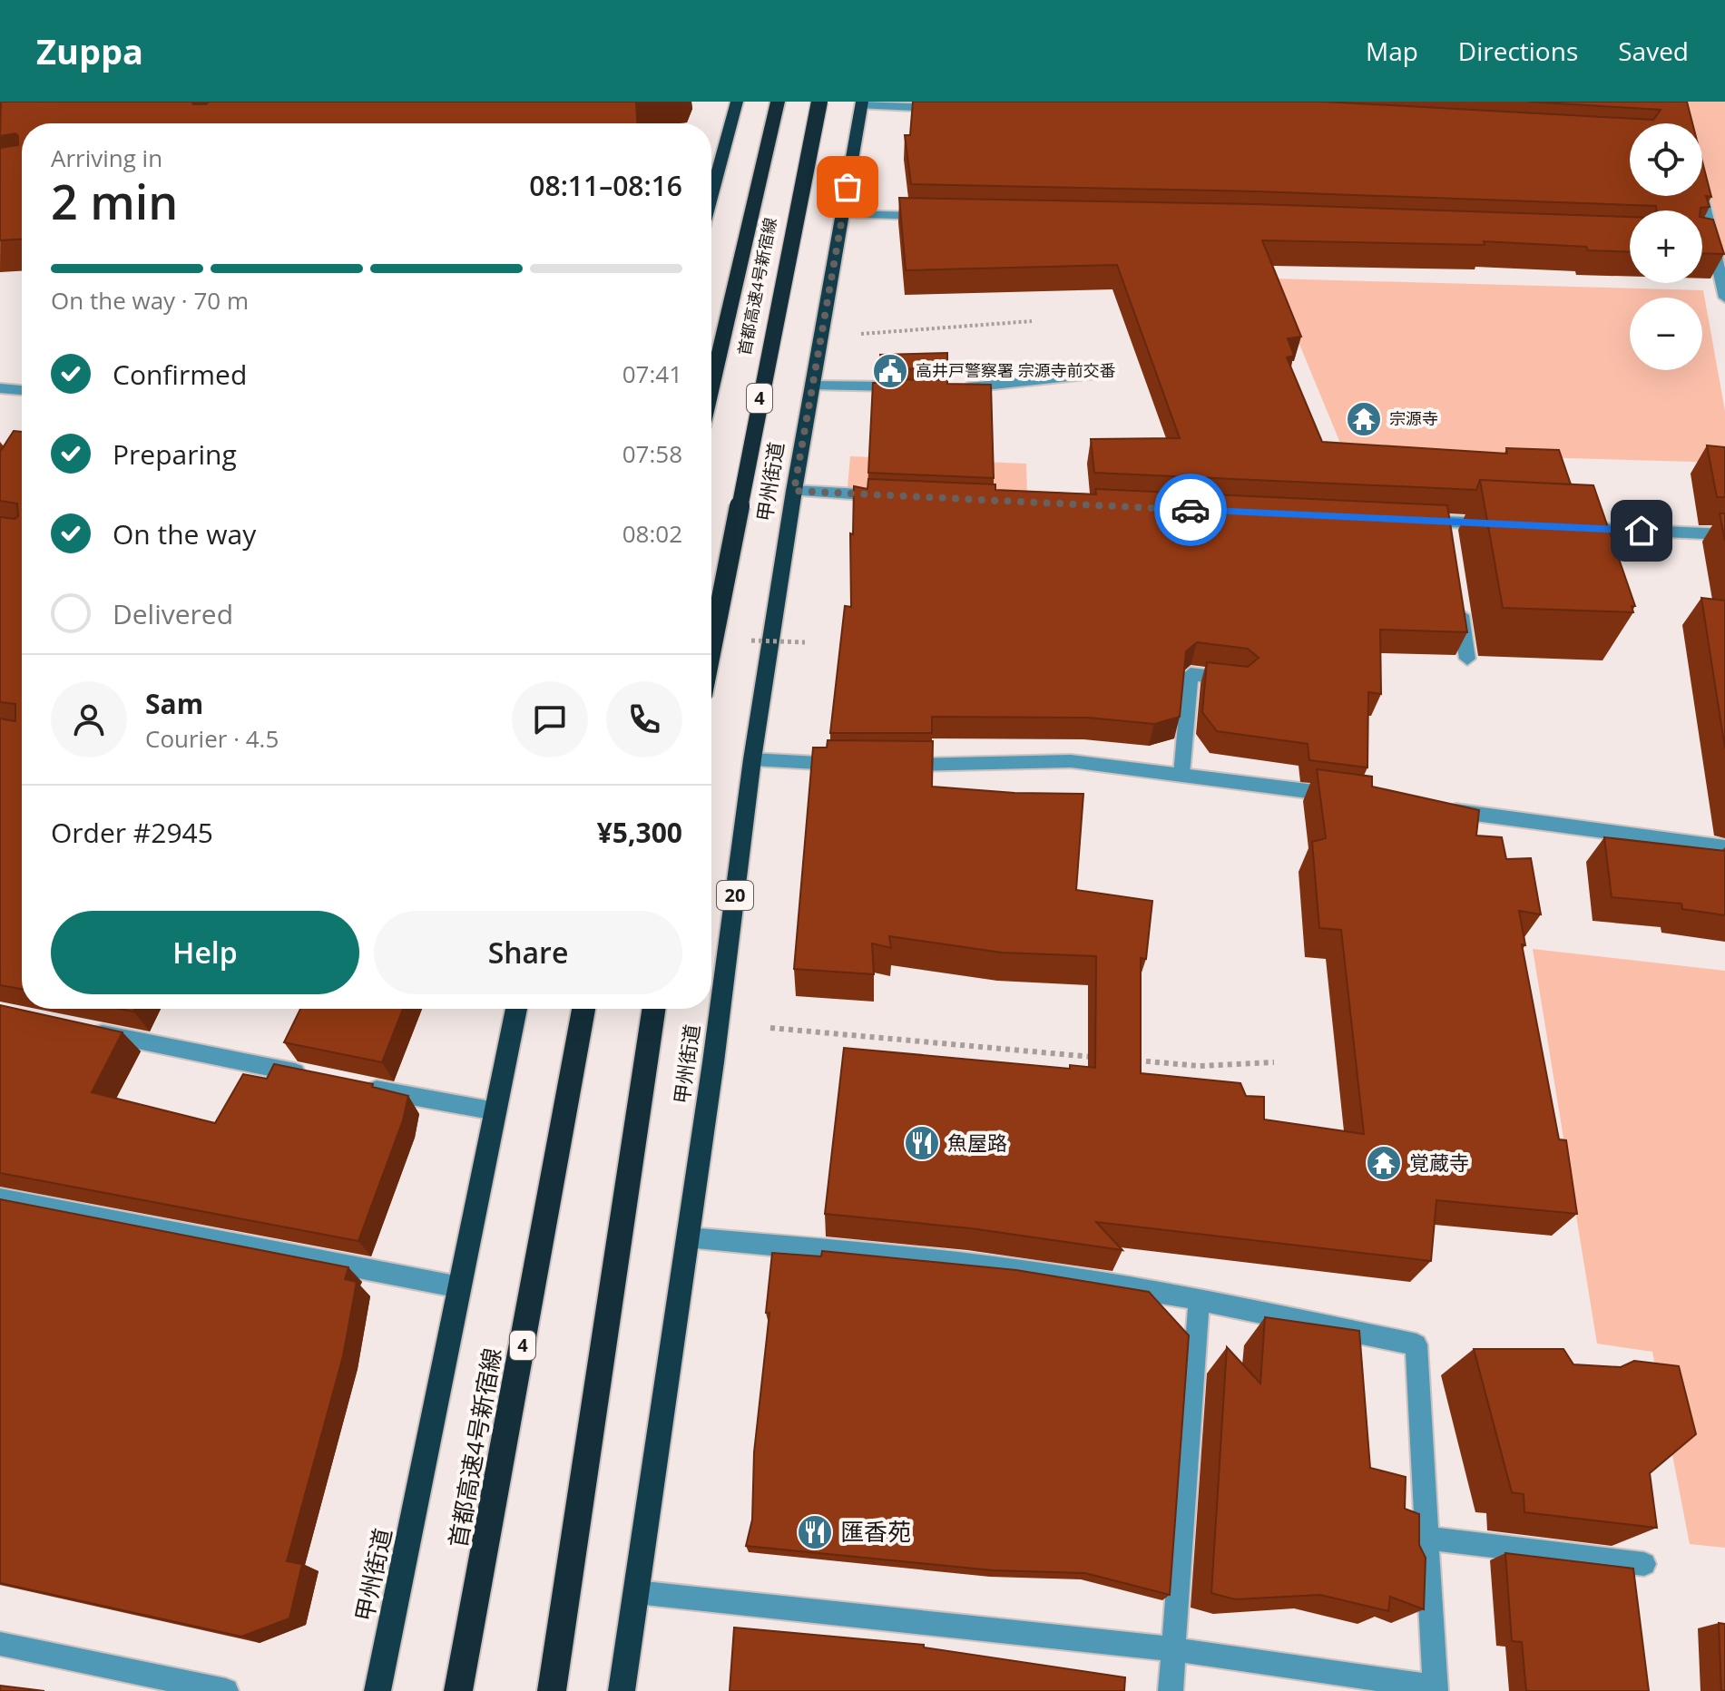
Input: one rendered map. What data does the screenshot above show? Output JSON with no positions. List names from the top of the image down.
{
  "streets": {
    "highway": [
      "首都高速4号新宿線",
      "4",
      "甲州街道",
      "20"
    ]
  },
  "places": {
    "public building": ["高井戸警察署 宗源寺前交番"],
    "temple": ["宗源寺", "覚蔵寺"],
    "restaurant": ["魚屋路", "匯香苑"]
  },
  "page": {
    "header": "Zuppa",
    "nav": ["Map", "Directions", "Saved"],
    "map_buttons": ["+", "−"],
    "heading": ["2 min", "Arriving in", "08:11–08:16"],
    "panel": [
      "Sam",
      "Courier · 4.5",
      "Order #2945",
      "¥5,300"
    ],
    "bar": "On the way · 70 m",
    "list": [
      ["Confirmed", "07:41"],
      ["Preparing", "07:58"],
      ["On the way", "08:02"],
      "Delivered"
    ],
    "buttons": ["Help", "Share"]
  }
}
